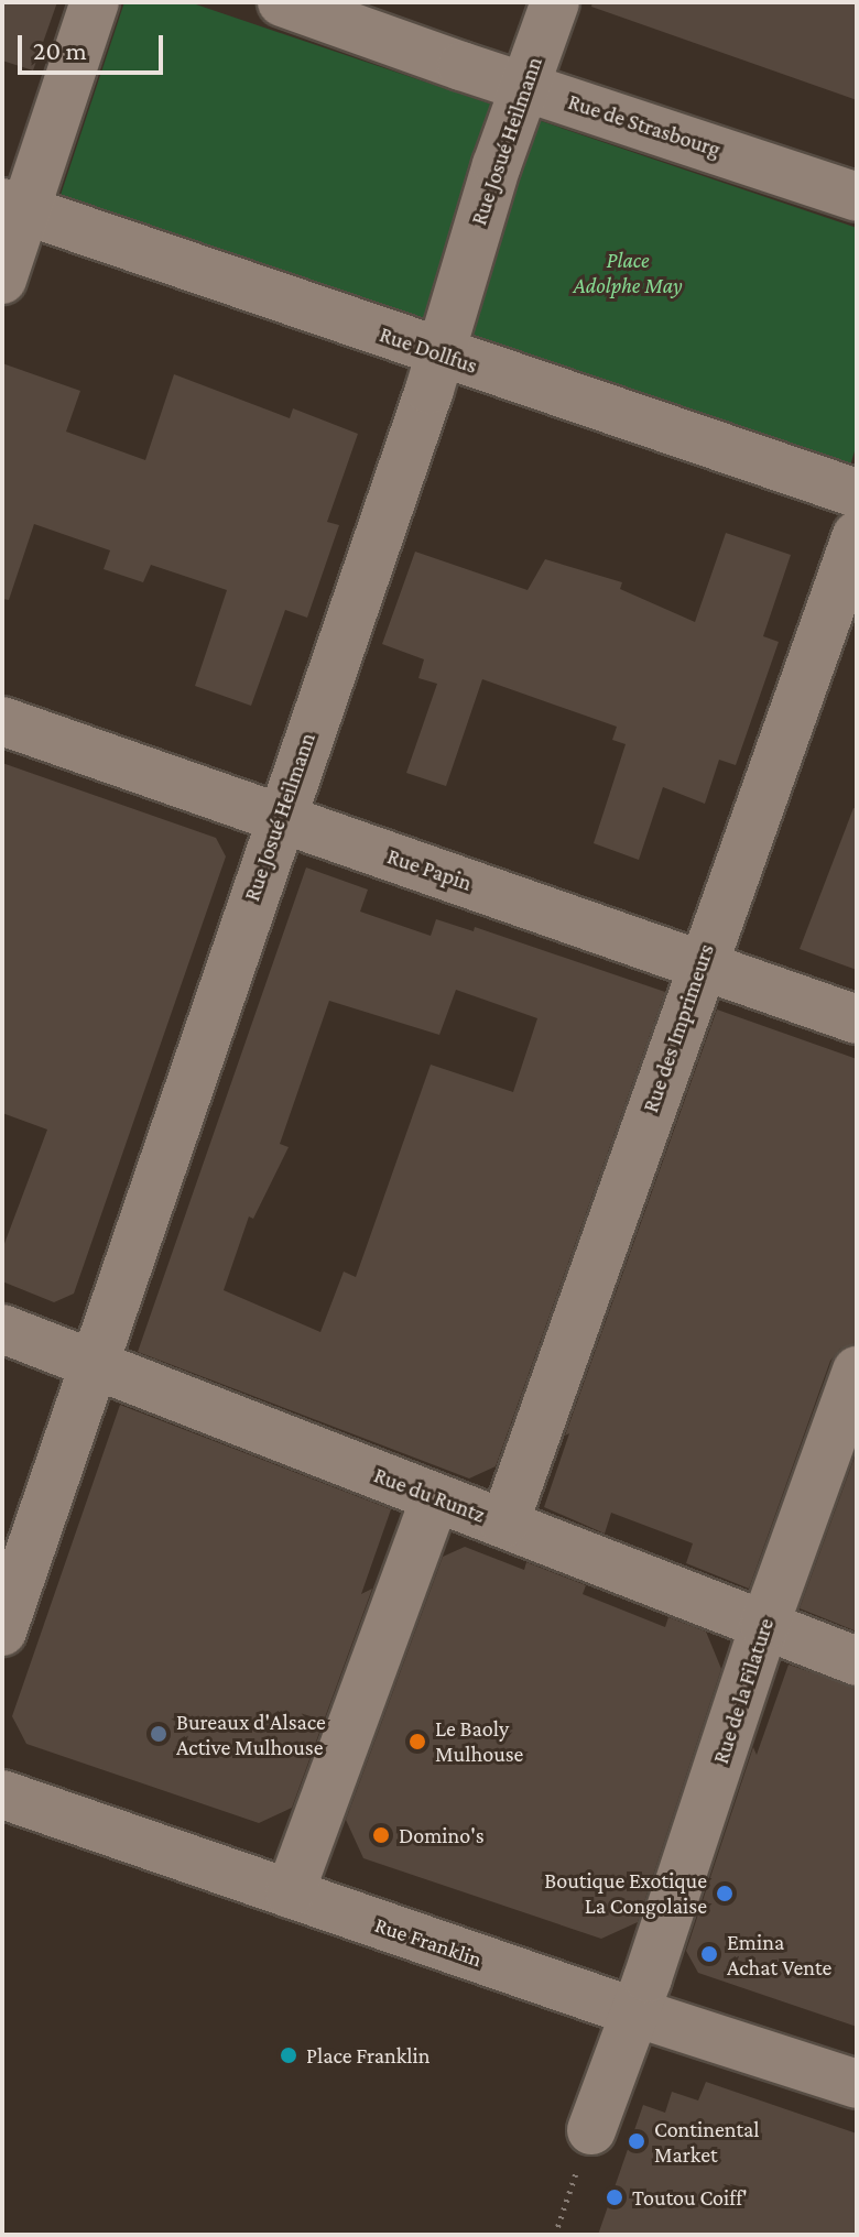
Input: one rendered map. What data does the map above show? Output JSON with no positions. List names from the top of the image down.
{
  "streets": {
    "street": [
      "Rue de Strasbourg",
      "Rue Josué Heilmann",
      "Rue Dollfus",
      "Rue Papin",
      "Rue des Imprimeurs",
      "Rue du Runtz",
      "Rue de la Filature",
      "Rue Franklin"
    ]
  },
  "crossings": [
    ["Rue de Strasbourg", "Rue Josué Heilmann"],
    ["Rue Josué Heilmann", "Rue Dollfus"],
    ["Rue Josué Heilmann", "Rue Papin"],
    ["Rue Josué Heilmann", "Rue du Runtz"],
    ["Rue Papin", "Rue des Imprimeurs"],
    ["Rue des Imprimeurs", "Rue du Runtz"],
    ["Rue du Runtz", "Rue de la Filature"],
    ["Rue de la Filature", "Rue Franklin"]
  ],
  "parks": ["Place Adolphe May"],
  "places": [
    "Bureaux d'Alsace Active Mulhouse",
    "Le Baoly Mulhouse",
    "Domino's",
    "Boutique Exotique La Congolaise",
    "Emina Achat Vente",
    "Place Franklin",
    "Continental Market",
    "Toutou Coiff'"
  ],
  "scale_bar": "20 m"
}
